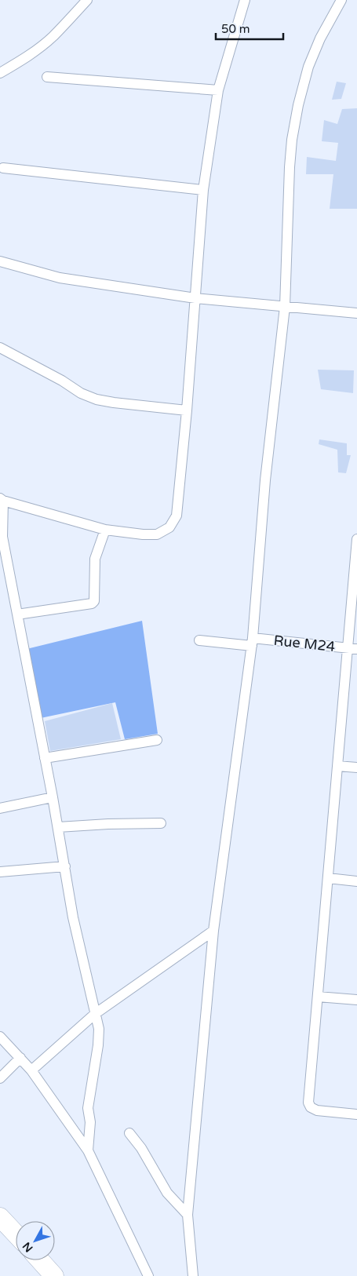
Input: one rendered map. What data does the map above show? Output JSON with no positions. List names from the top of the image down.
{
  "streets": {
    "street": ["Rue M24"]
  },
  "scale_bar": "50 m",
  "north": "bottom left"
}
